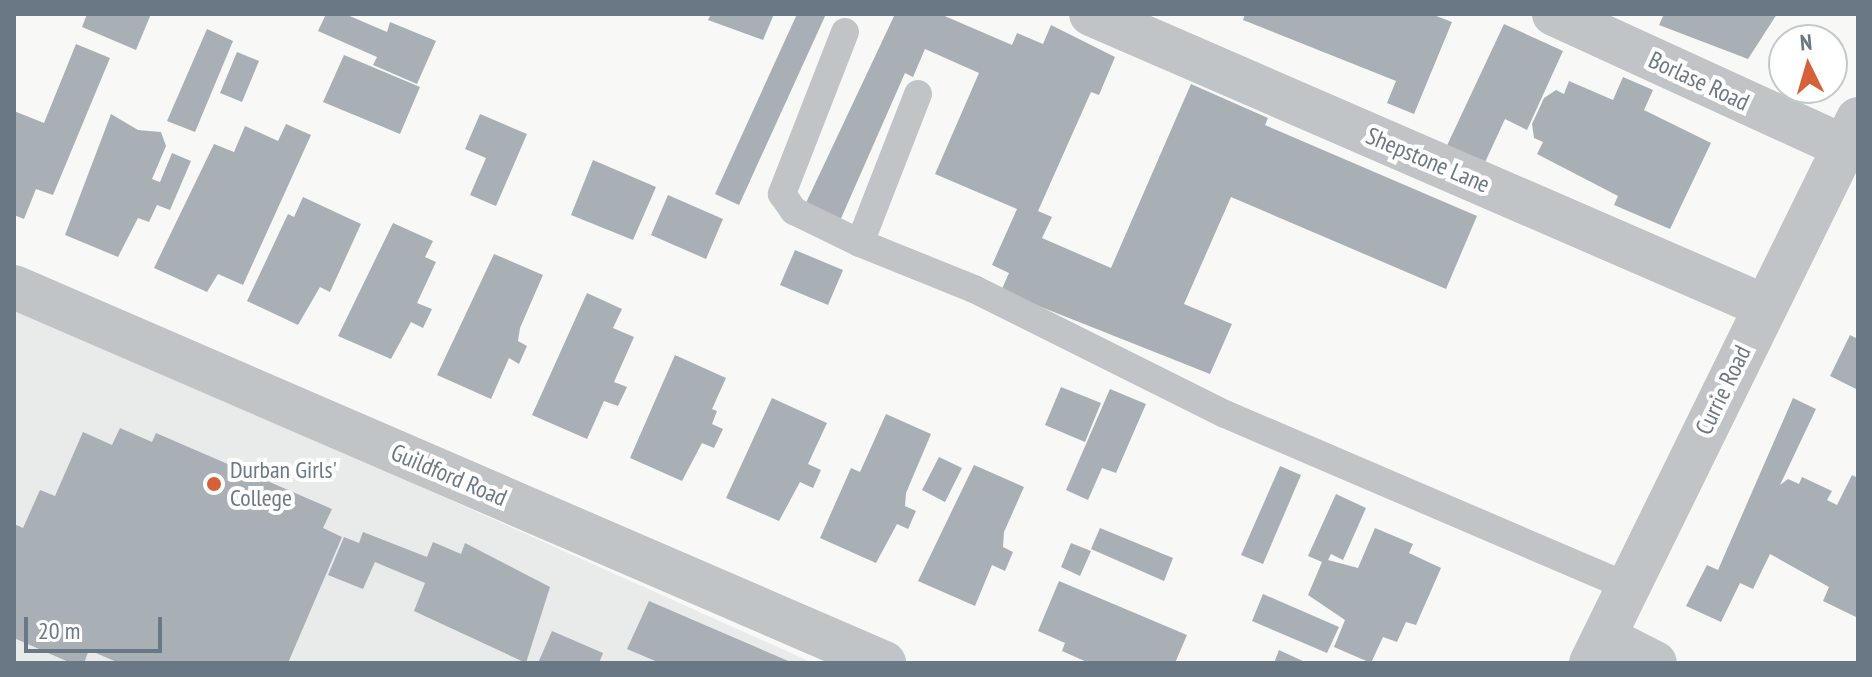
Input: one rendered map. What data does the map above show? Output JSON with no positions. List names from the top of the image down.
{
  "streets": {
    "street": [
      "Borlase Road",
      "Shepstone Lane",
      "Currie Road",
      "Guildford Road"
    ]
  },
  "crossings": [
    ["Borlase Road", "Currie Road"],
    ["Shepstone Lane", "Currie Road"]
  ],
  "places": ["Durban Girls' College"],
  "scale_bar": "20 m",
  "north": "top"
}
